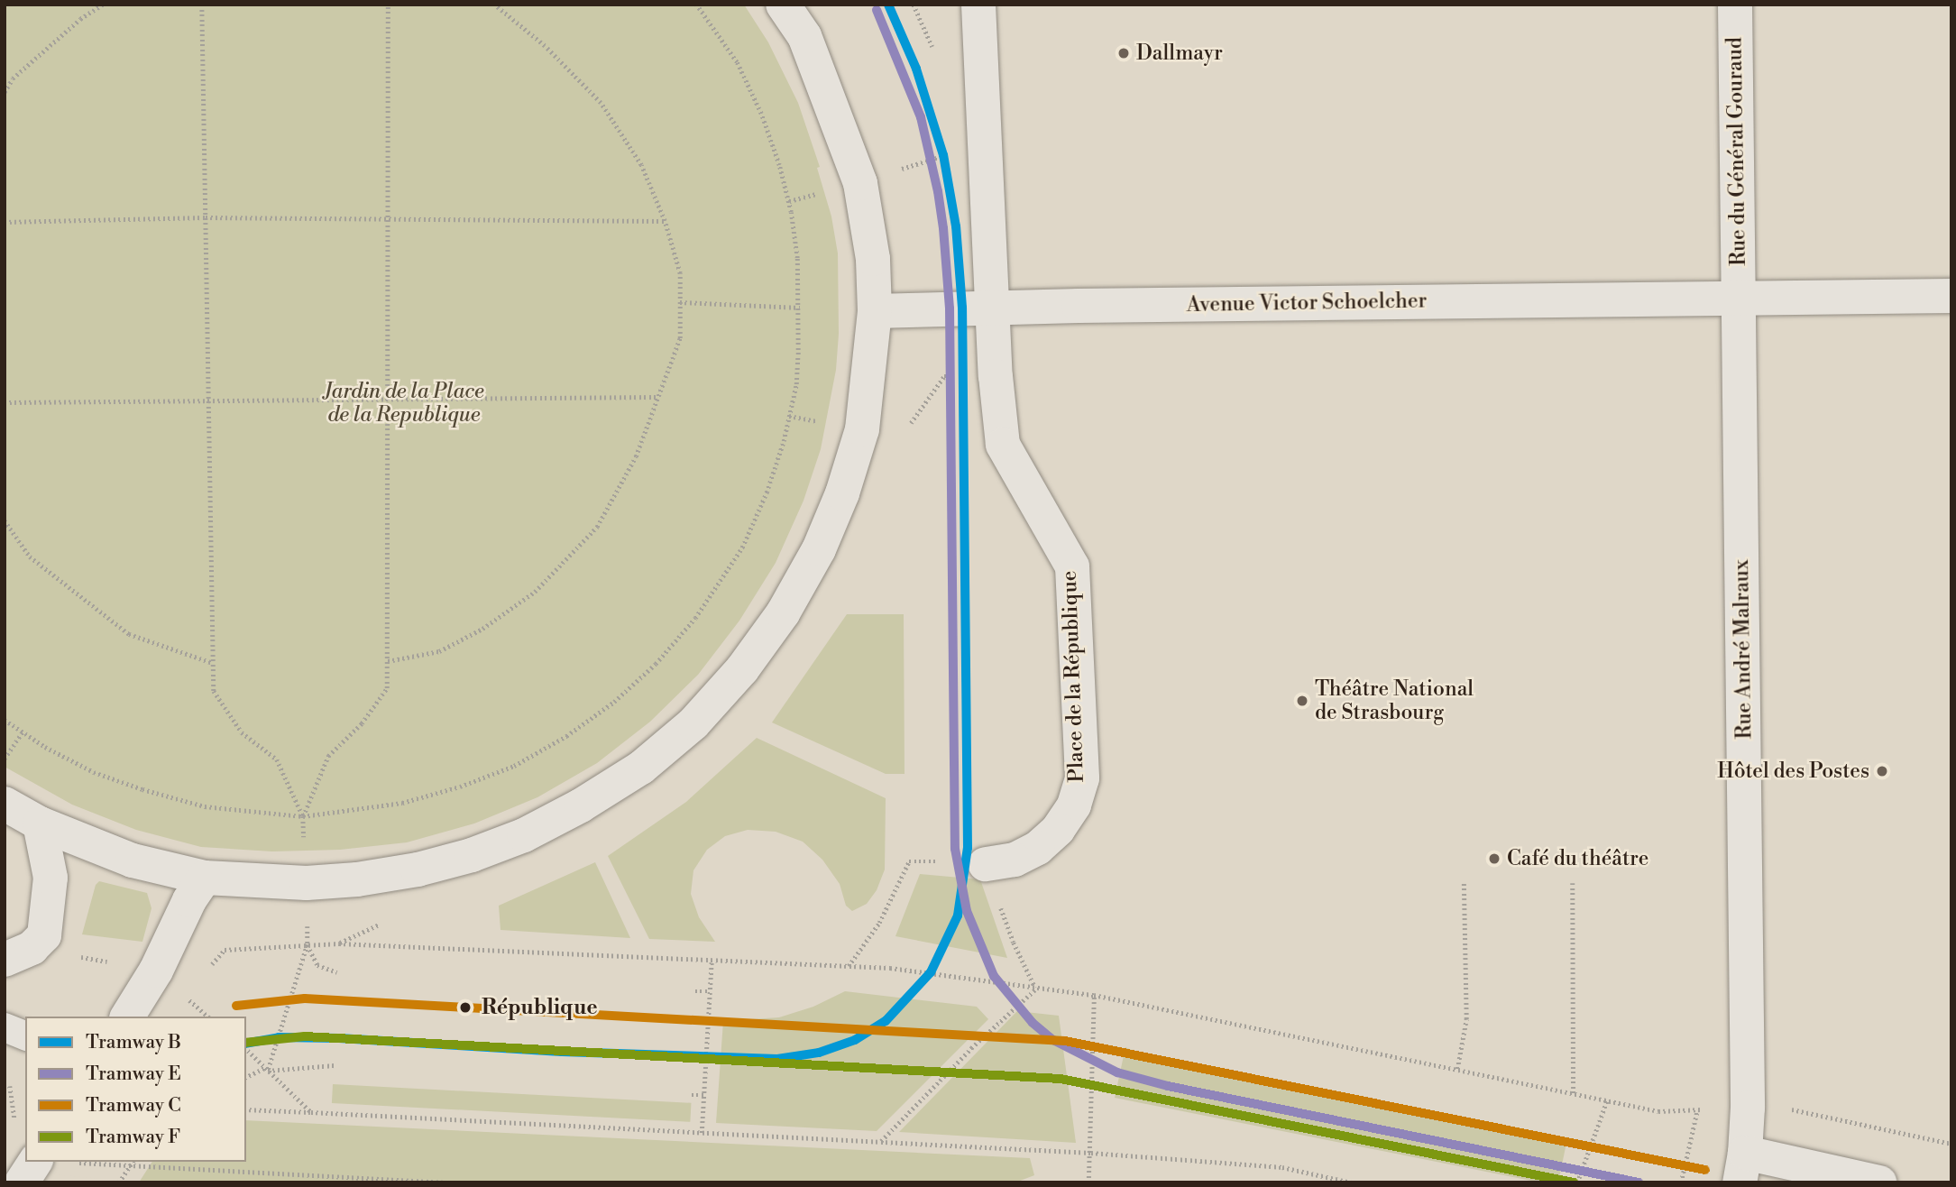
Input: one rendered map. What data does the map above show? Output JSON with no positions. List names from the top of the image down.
{
  "streets": {
    "street": [
      "Rue du Général Gouraud",
      "Avenue Victor Schoelcher",
      "Rue André Malraux",
      "Place de la République"
    ]
  },
  "crossings": [
    ["Rue du Général Gouraud", "Avenue Victor Schoelcher"],
    ["Rue du Général Gouraud", "Rue André Malraux"],
    ["Avenue Victor Schoelcher", "Rue André Malraux"],
    ["Avenue Victor Schoelcher", "Place de la République"]
  ],
  "parks": ["Jardin de la Place de la Republique"],
  "places": [
    "Dallmayr",
    "Théâtre National de Strasbourg",
    "Hôtel des Postes",
    "Café du théâtre",
    "République"
  ],
  "lines": [
    "tram line B",
    "tram line E",
    "tram line C",
    "tram line F"
  ],
  "legend": [
    "Tramway B",
    "Tramway E",
    "Tramway C",
    "Tramway F"
  ]
}
